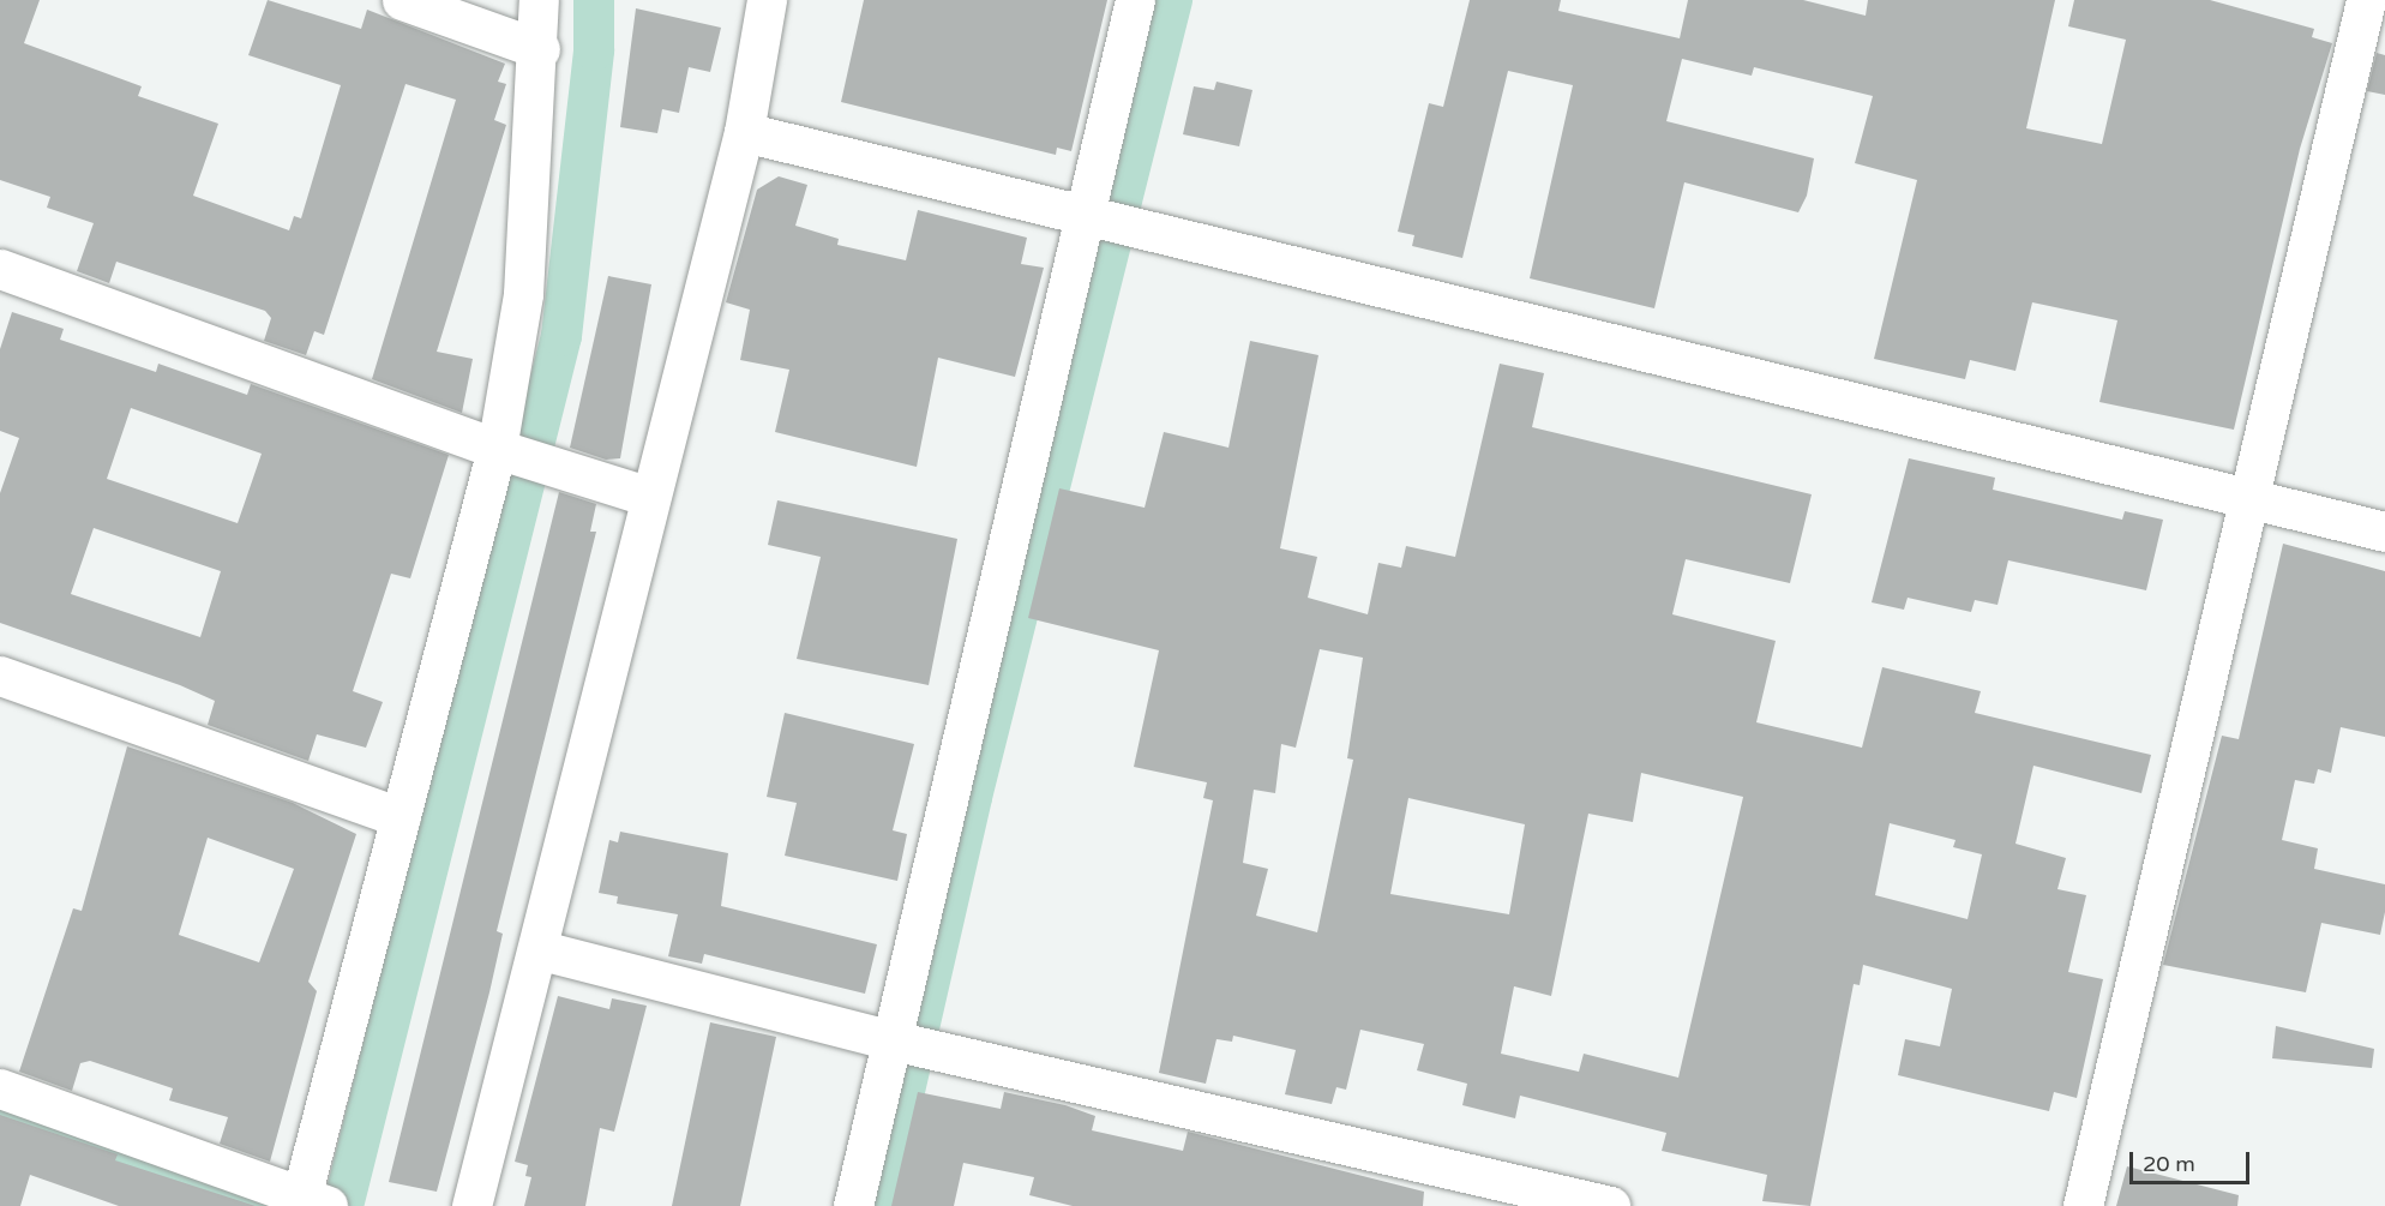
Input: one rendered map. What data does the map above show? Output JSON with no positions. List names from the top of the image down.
{
  "scale_bar": "20 m"
}
